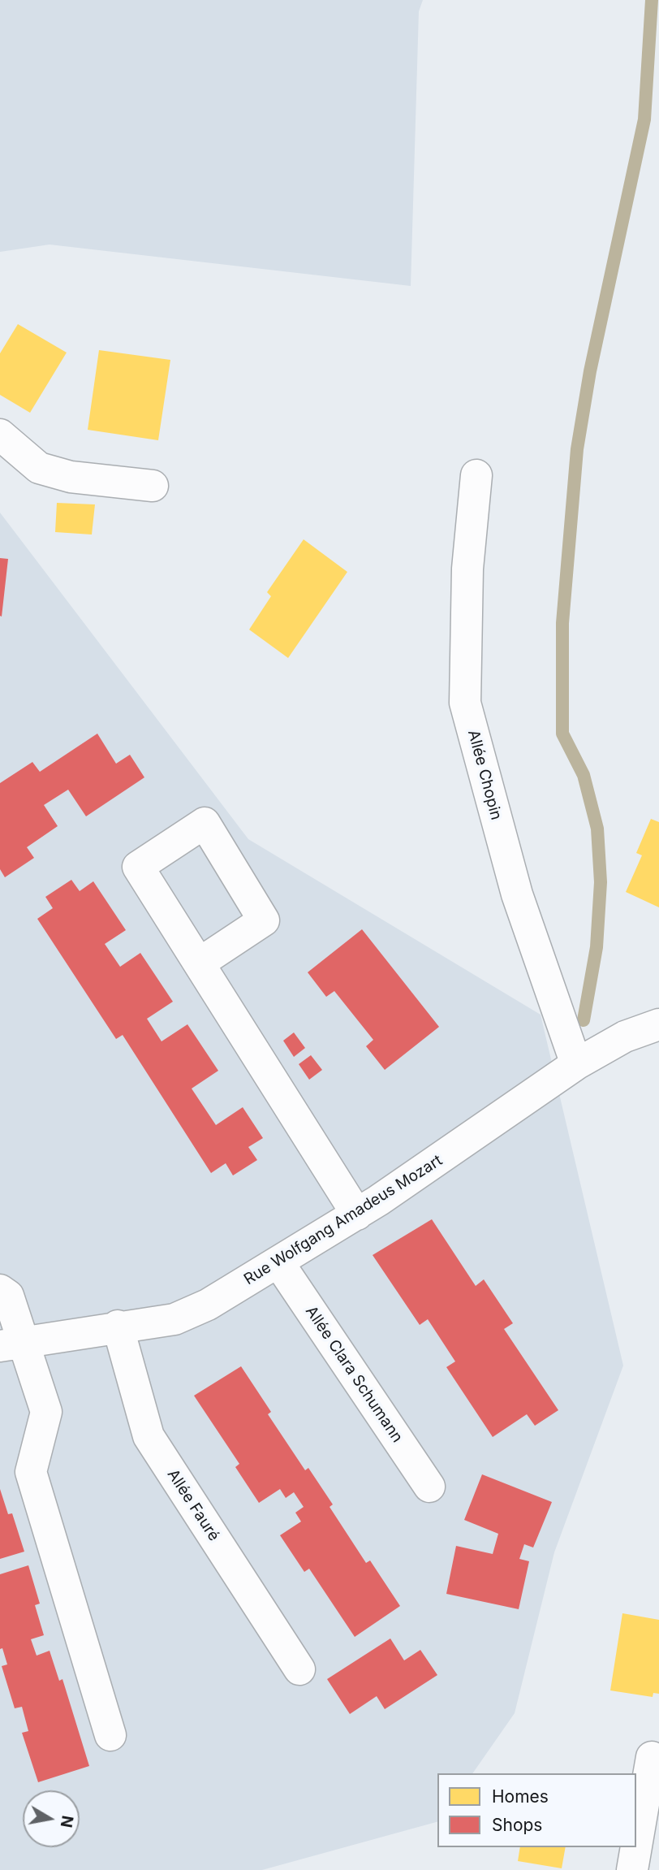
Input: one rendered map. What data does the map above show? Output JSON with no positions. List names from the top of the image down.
{
  "streets": {
    "street": [
      "Allée Chopin",
      "Rue Wolfgang Amadeus Mozart",
      "Allée Clara Schumann",
      "Allée Fauré"
    ]
  },
  "crossings": [
    ["Allée Chopin", "Rue Wolfgang Amadeus Mozart"],
    ["Rue Wolfgang Amadeus Mozart", "Allée Clara Schumann"],
    ["Rue Wolfgang Amadeus Mozart", "Allée Fauré"]
  ],
  "legend": ["Homes", "Shops"],
  "north": "right"
}
